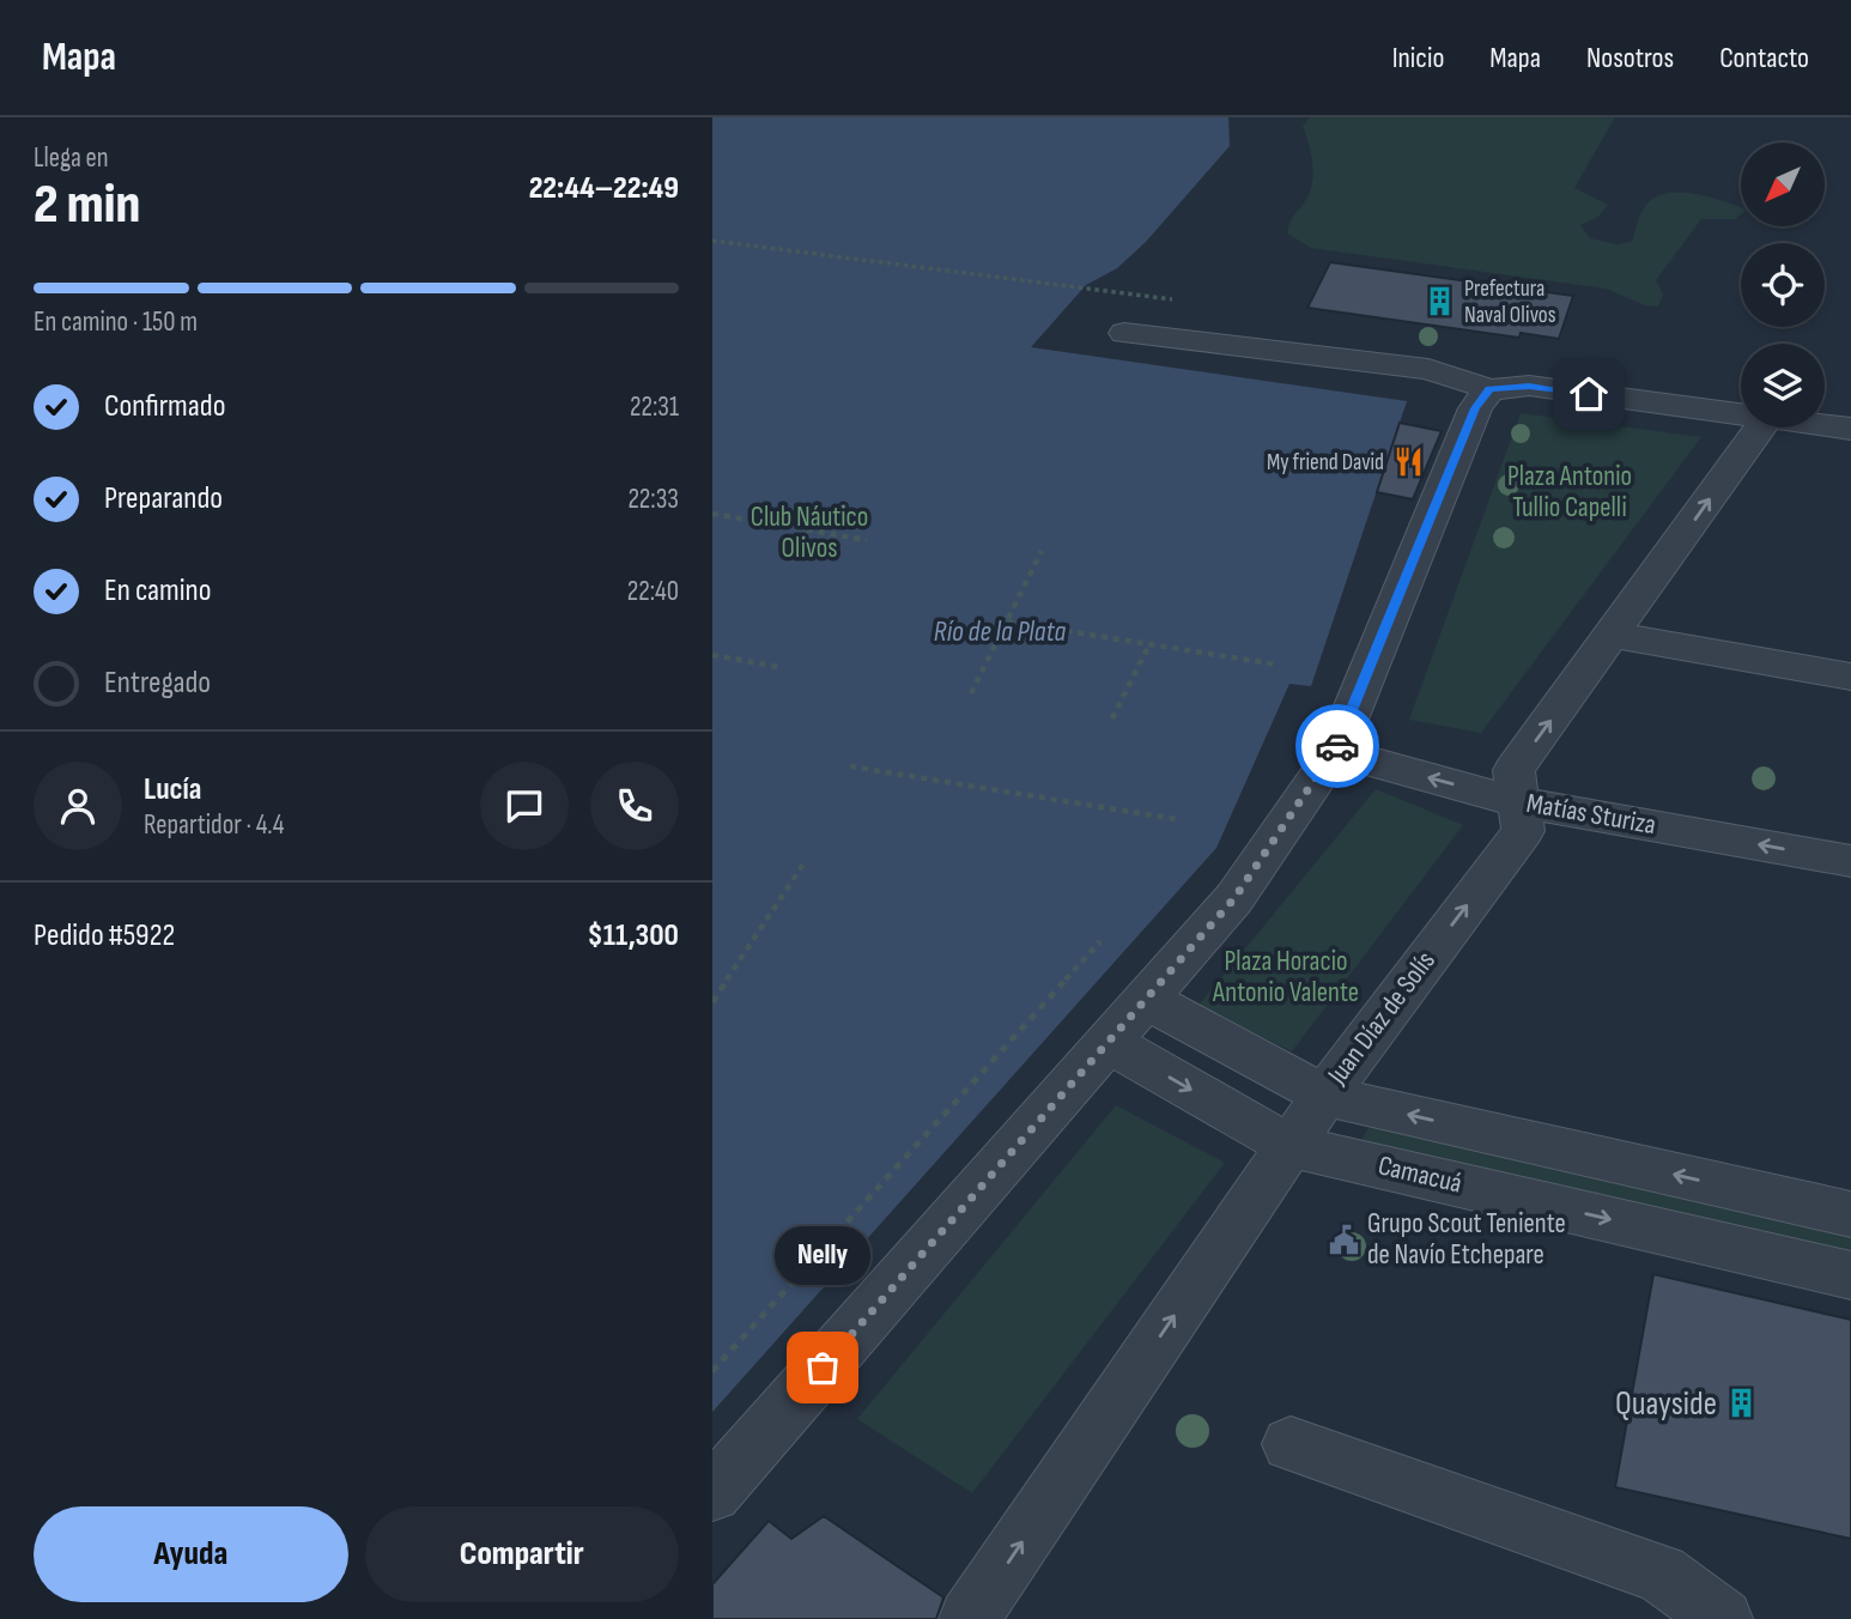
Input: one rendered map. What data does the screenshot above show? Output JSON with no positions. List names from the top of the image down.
{
  "streets": {
    "street": ["Matías Sturiza", "Juan Díaz de Solís", "Camacuá"]
  },
  "crossings": [
    ["Matías Sturiza", "Juan Díaz de Solís"],
    ["Juan Díaz de Solís", "Camacuá"]
  ],
  "water": ["Río de la Plata"],
  "parks": ["Plaza Antonio Tullio Capelli", "Club Náutico Olivos", "Plaza Horacio Antonio Valente"],
  "places": {
    "building": ["Prefectura Naval Olivos", "Quayside"],
    "restaurant": ["My friend David"],
    "public building": ["Grupo Scout Teniente de Navío Etchepare"],
    "other": ["Nelly"]
  },
  "north": "bottom left",
  "page": {
    "header": "Mapa",
    "nav": [
      "Inicio",
      "Mapa",
      "Nosotros",
      "Contacto"
    ],
    "heading": ["2 min", "Llega en", "22:44–22:49"],
    "panel": [
      "Lucía",
      "Repartidor · 4.4",
      "Pedido #5922",
      "$11,300"
    ],
    "bar": "En camino · 150 m",
    "list": [
      ["Confirmado", "22:31"],
      ["Preparando", "22:33"],
      ["En camino", "22:40"],
      "Entregado"
    ],
    "bubble": "Nelly",
    "buttons": ["Ayuda", "Compartir"]
  }
}
